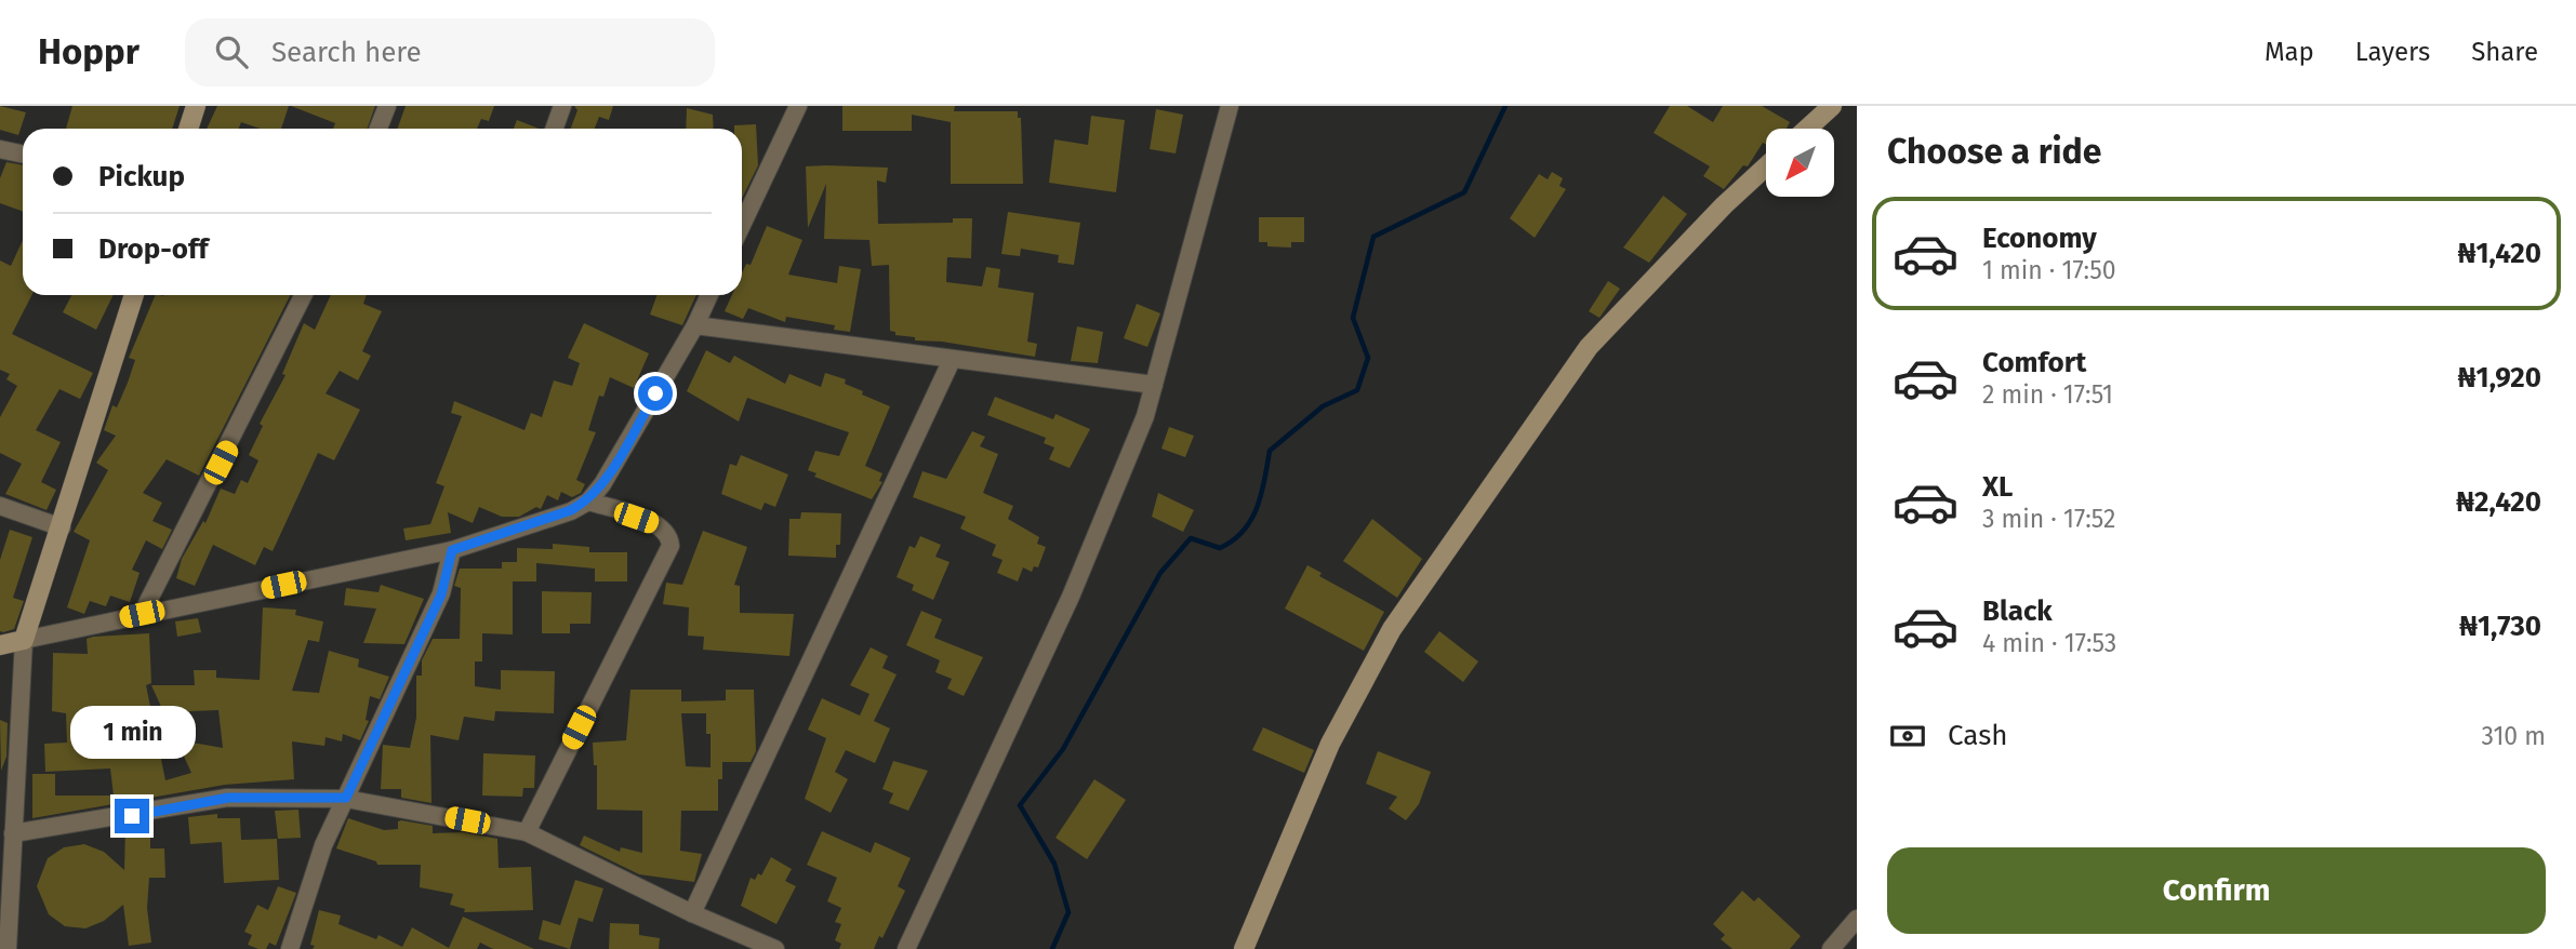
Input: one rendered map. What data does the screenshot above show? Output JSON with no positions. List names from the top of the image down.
{
  "north": "bottom left",
  "page": {
    "header": "Hoppr",
    "search": "Search here",
    "nav": ["Map", "Layers", "Share"],
    "heading": "Choose a ride",
    "banner": ["Pickup", "Drop-off"],
    "list": [
      {
        "name": "Economy",
        "note": "1 min · 17:50",
        "value": "₦1,420"
      },
      {
        "name": "Comfort",
        "note": "2 min · 17:51",
        "value": "₦1,920"
      },
      {
        "name": "XL",
        "note": "3 min · 17:52",
        "value": "₦2,420"
      },
      {
        "name": "Black",
        "note": "4 min · 17:53",
        "value": "₦1,730"
      }
    ],
    "pay": ["Cash", "310 m"],
    "bubble": "1 min",
    "buttons": "Confirm"
  }
}
